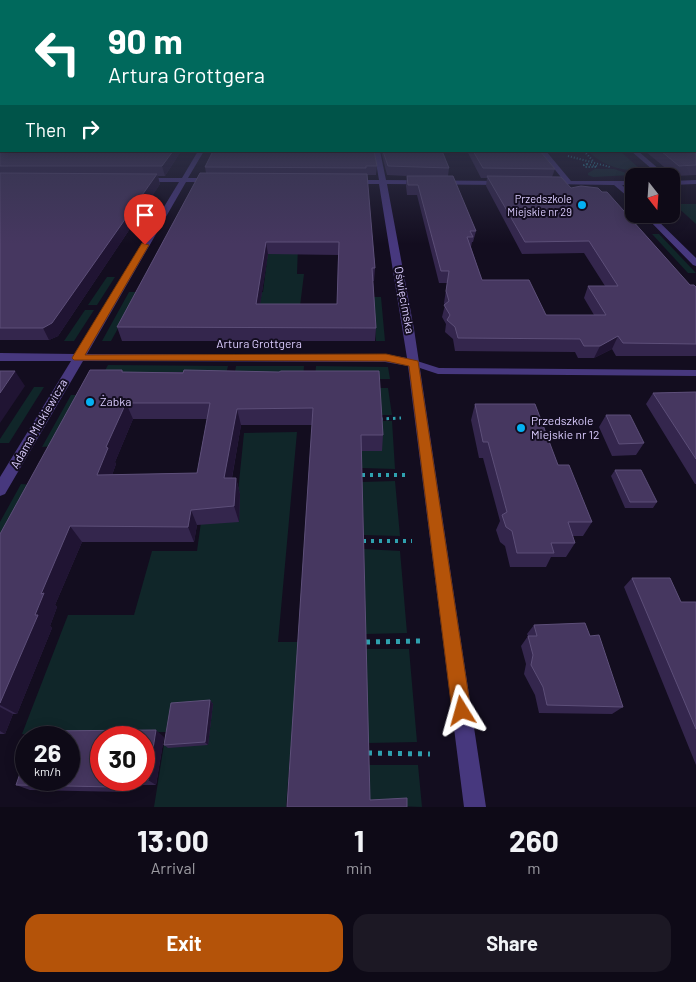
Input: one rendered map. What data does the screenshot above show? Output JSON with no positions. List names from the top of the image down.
{
  "streets": {
    "street": ["Oświęcimska", "Artura Grottgera", "Adama Mickiewicza"]
  },
  "crossings": [
    ["Oświęcimska", "Artura Grottgera"],
    ["Artura Grottgera", "Adama Mickiewicza"]
  ],
  "places": ["Przedszkole Miejskie nr 29", "Żabka", "Przedszkole Miejskie nr 12"],
  "north": "bottom",
  "page": {
    "turn": ["90 m", "Artura Grottgera"],
    "then": "Then",
    "speed": "26 km/h",
    "limit": "30",
    "eta": [
      "13:00",
      "Arrival",
      "1",
      "min",
      "260",
      "m"
    ],
    "buttons": ["Exit", "Share"]
  }
}
